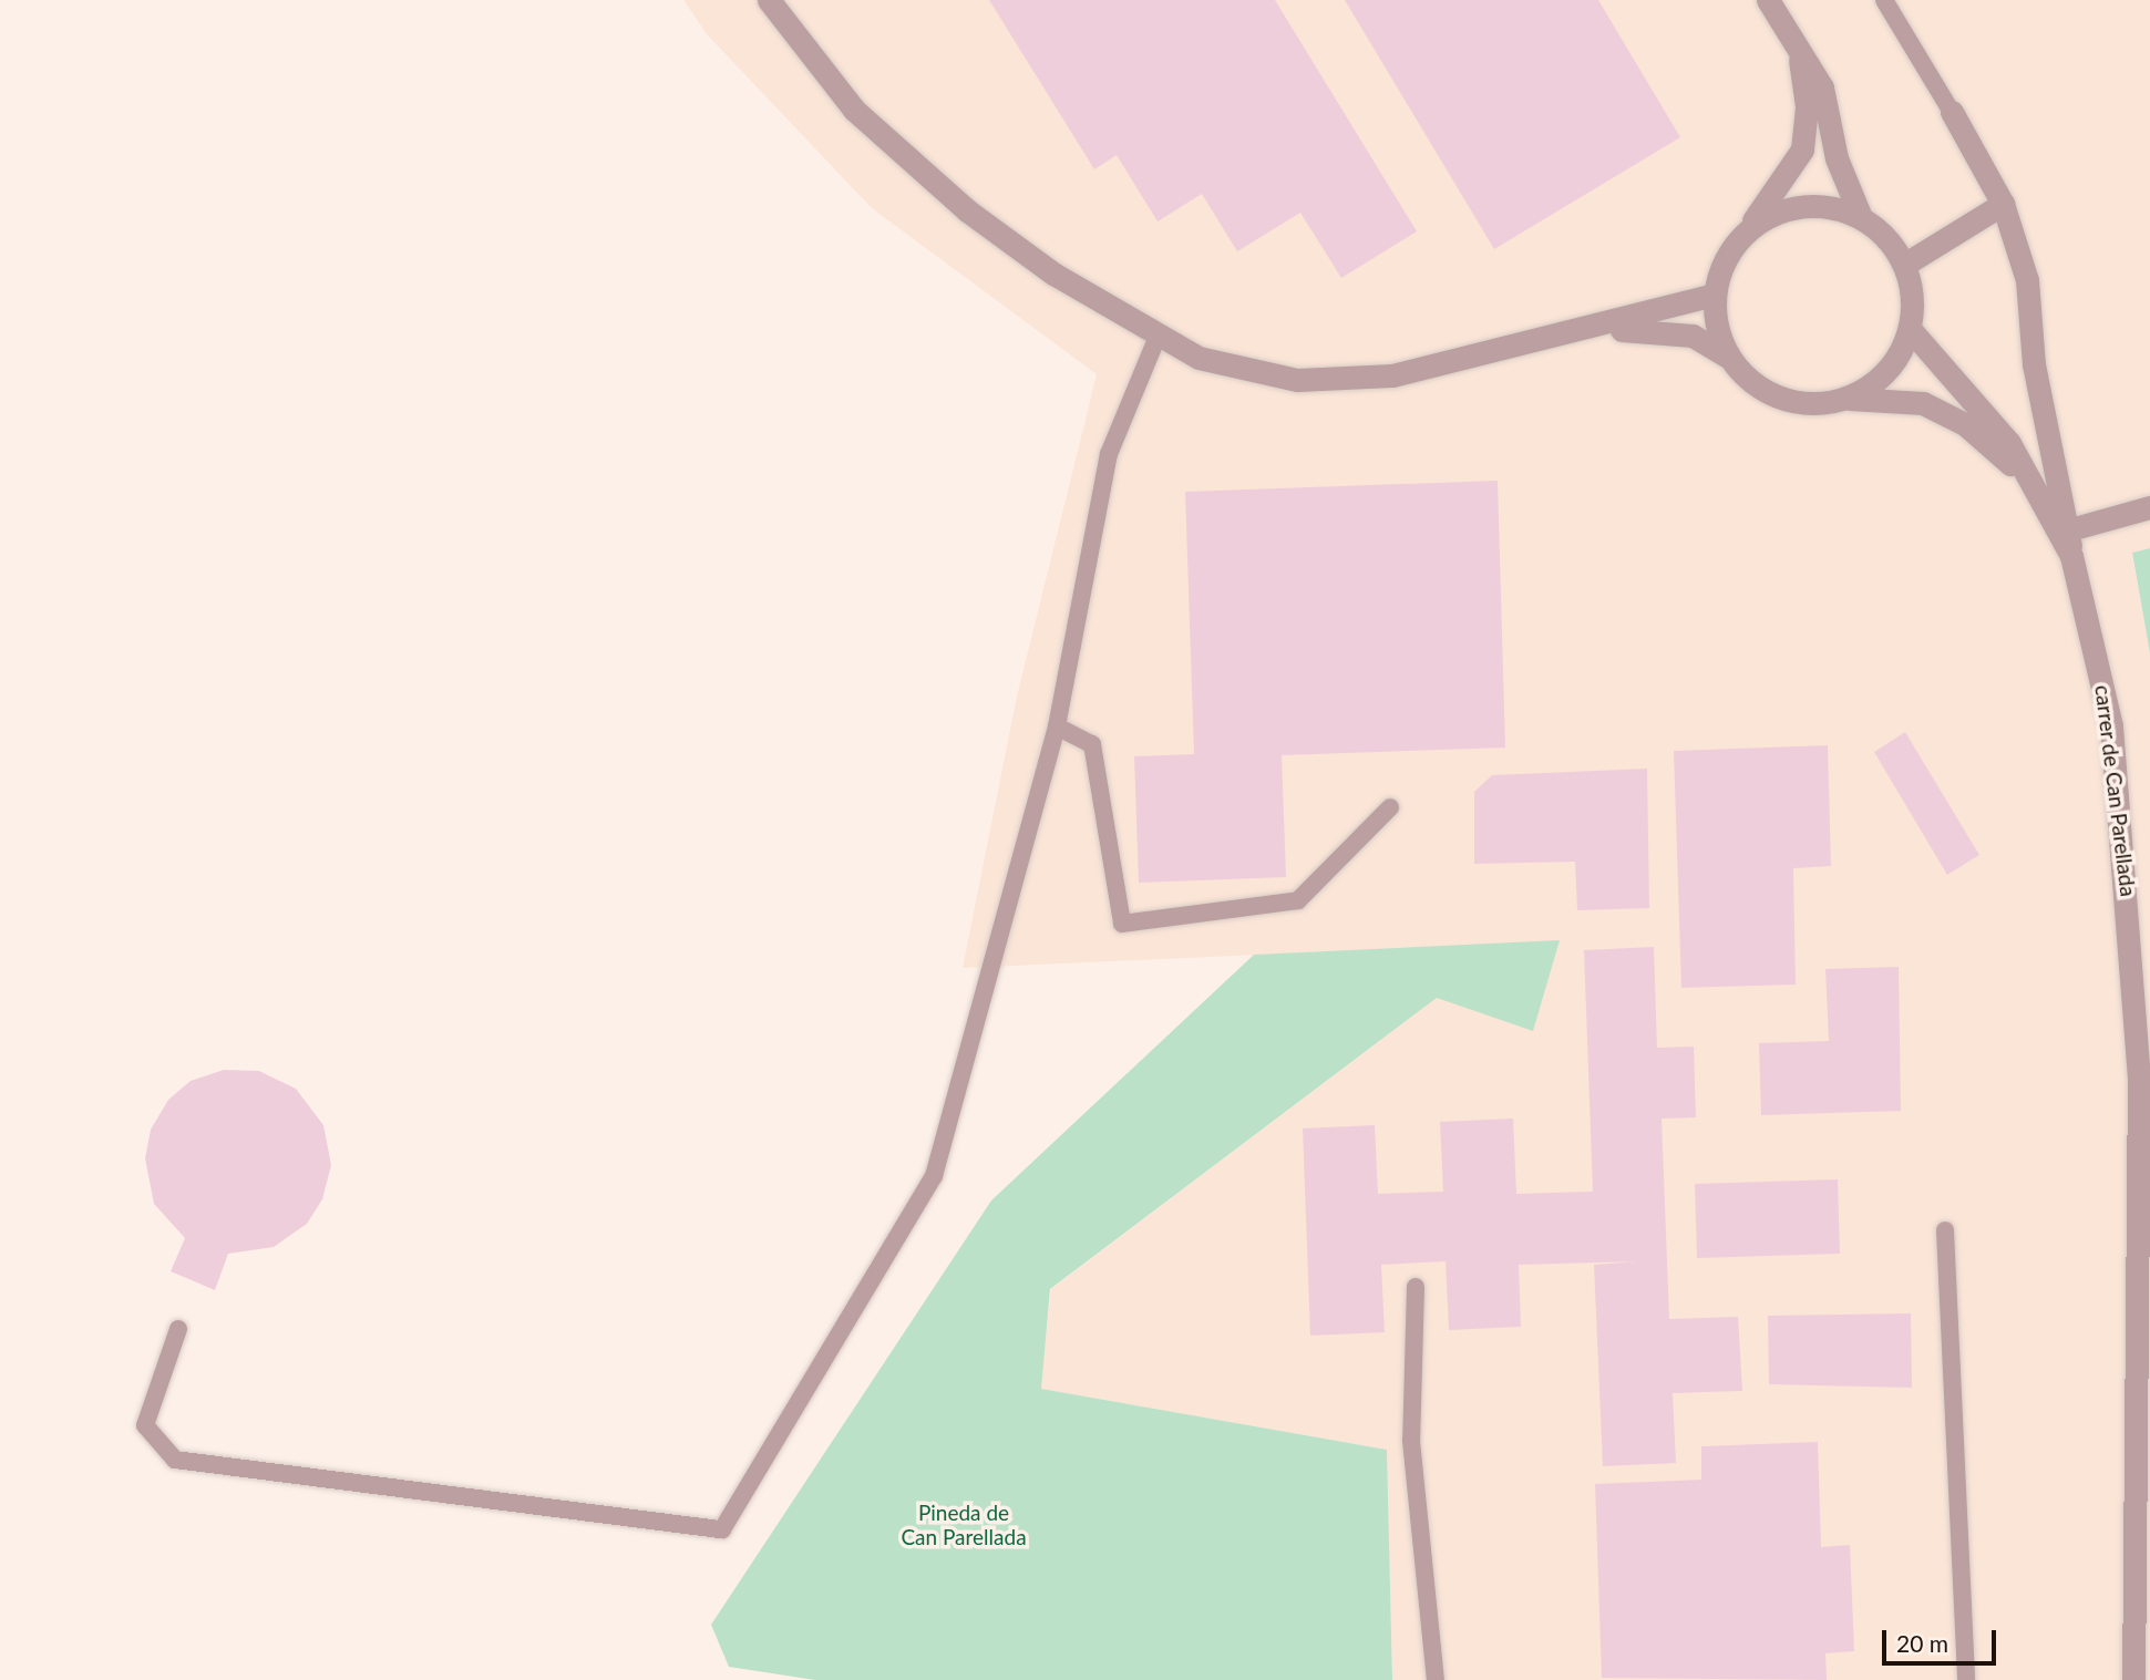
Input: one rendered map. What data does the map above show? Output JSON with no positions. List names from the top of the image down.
{
  "streets": {
    "street": ["carrer de Can Parellada"]
  },
  "parks": ["Pineda de Can Parellada"],
  "scale_bar": "20 m"
}
